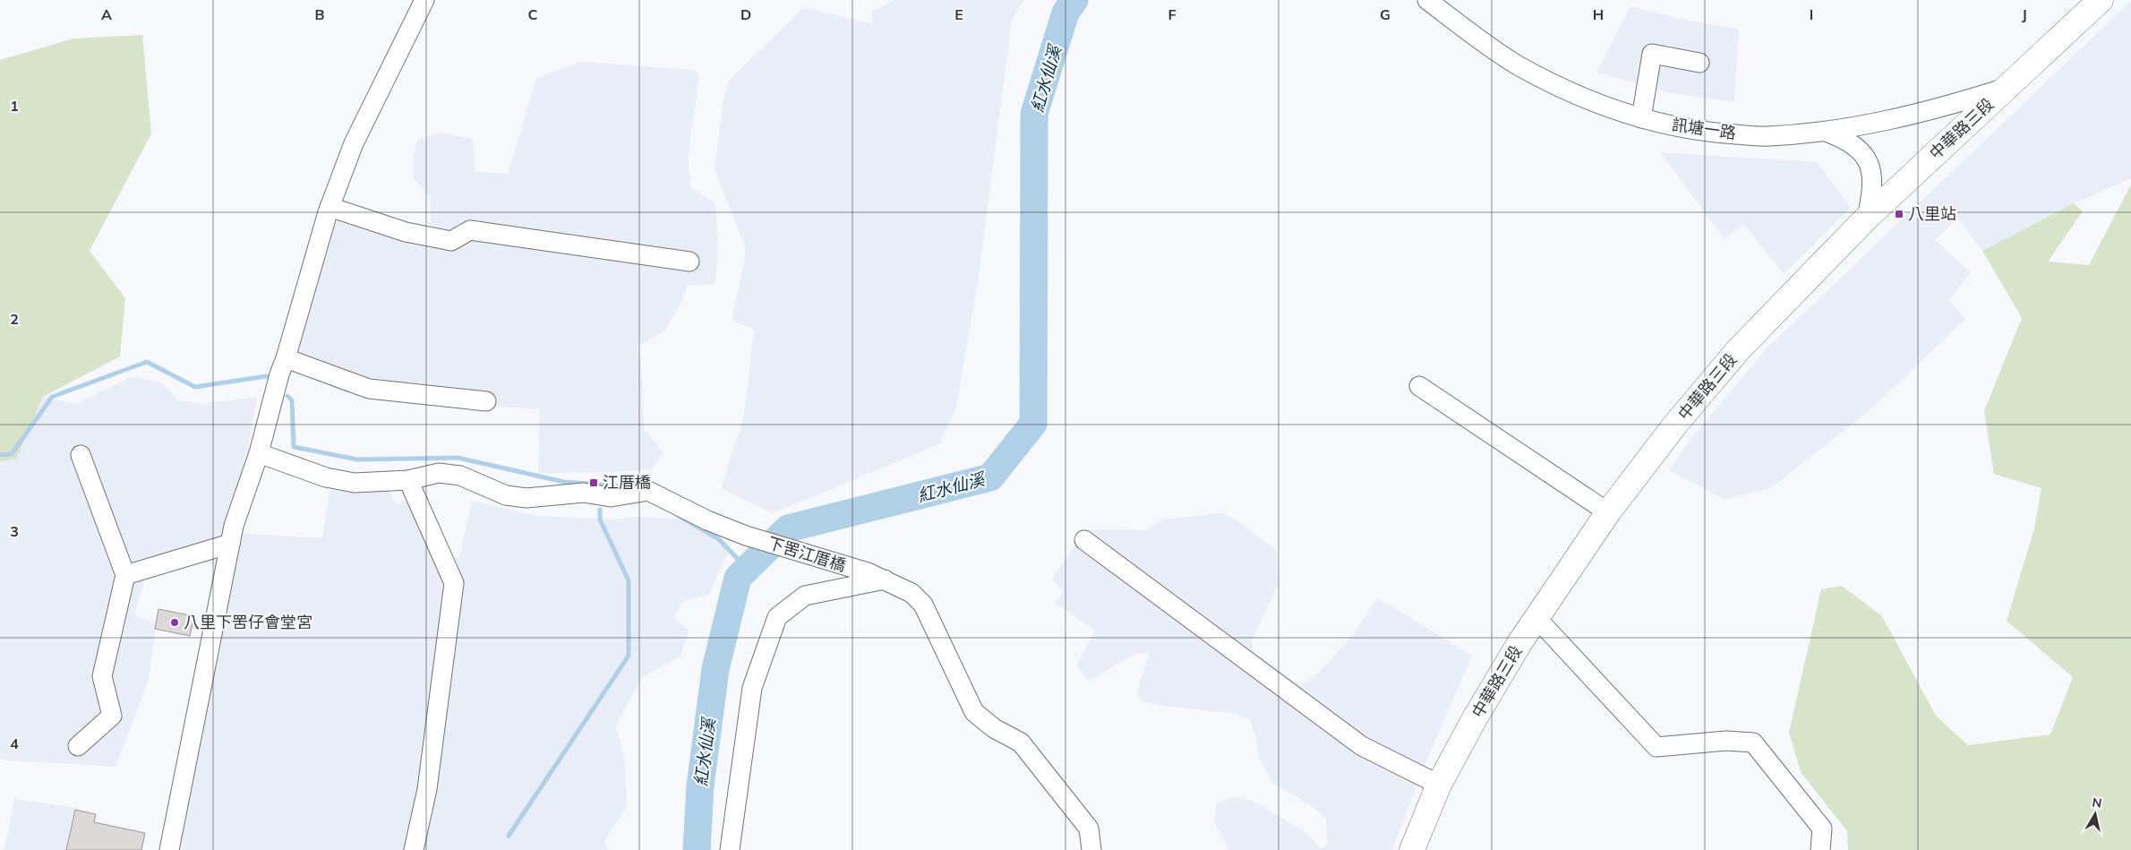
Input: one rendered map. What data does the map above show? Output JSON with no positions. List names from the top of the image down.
{
  "streets": {
    "main road": ["中華路三段"],
    "street": ["訊塘一路", "下罟江厝橋"]
  },
  "crossings": [
    ["訊塘一路", "中華路三段"]
  ],
  "water": ["紅水仙溪"],
  "places": {
    "transit": ["八里站", "江厝橋"],
    "other": ["八里下罟仔會堂宮"]
  },
  "north": "top",
  "grid": {
    "columns": [
      "A",
      "B",
      "C",
      "D",
      "E",
      "F",
      "G",
      "H",
      "I",
      "J"
    ],
    "rows": [
      "1",
      "2",
      "3",
      "4"
    ]
  }
}
